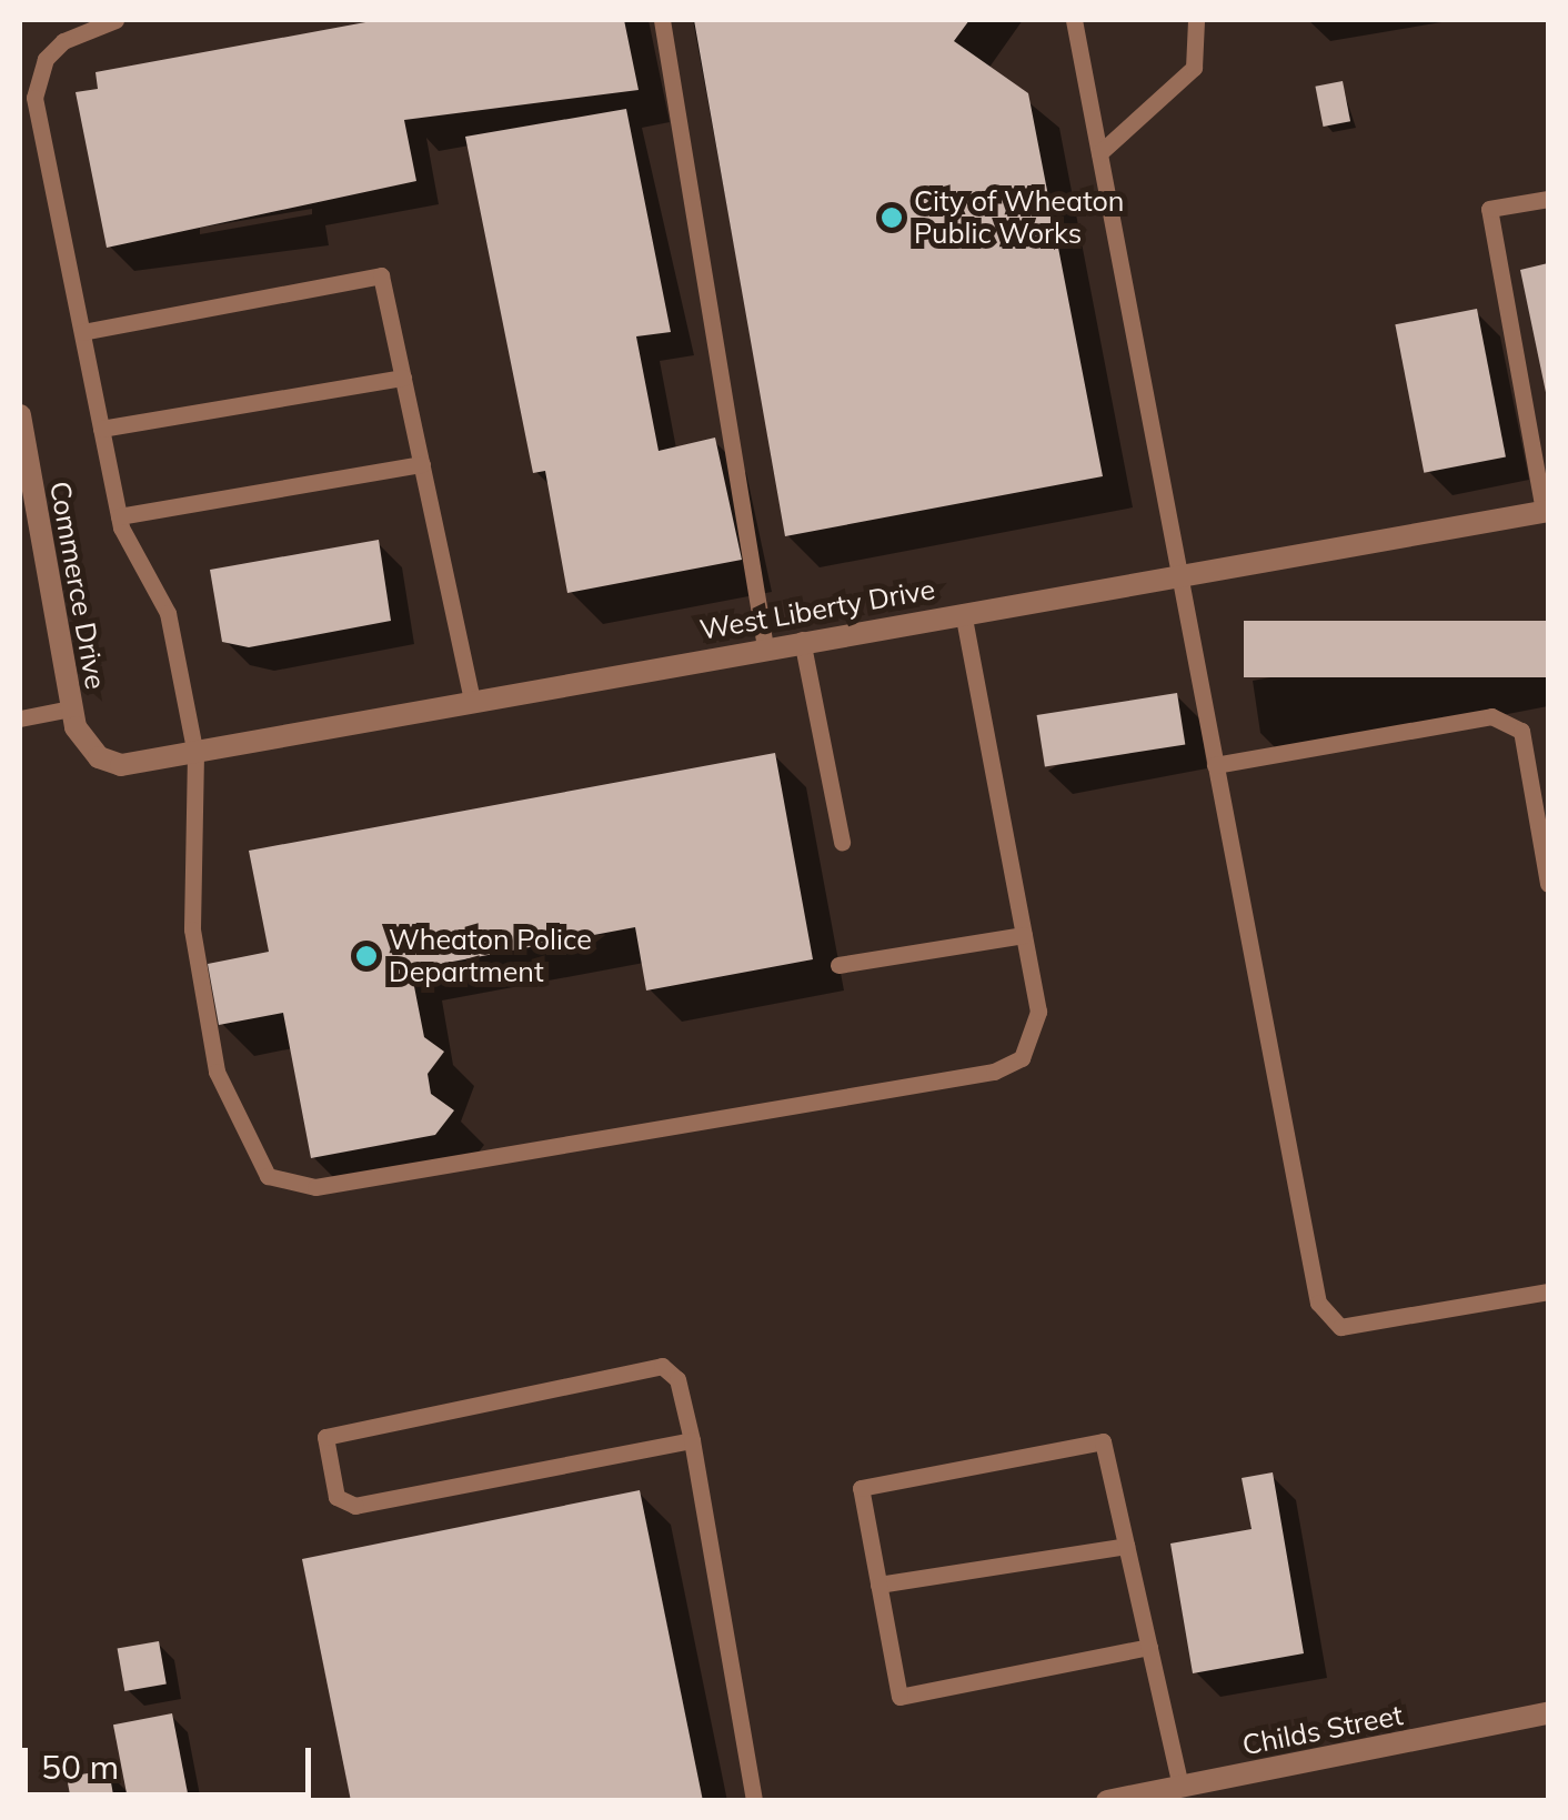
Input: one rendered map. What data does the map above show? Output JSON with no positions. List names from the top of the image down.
{
  "streets": {
    "street": ["Commerce Drive", "West Liberty Drive", "Childs Street"]
  },
  "crossings": [
    ["Commerce Drive", "West Liberty Drive"]
  ],
  "places": ["City of Wheaton Public Works", "Wheaton Police Department"],
  "scale_bar": "50 m"
}
